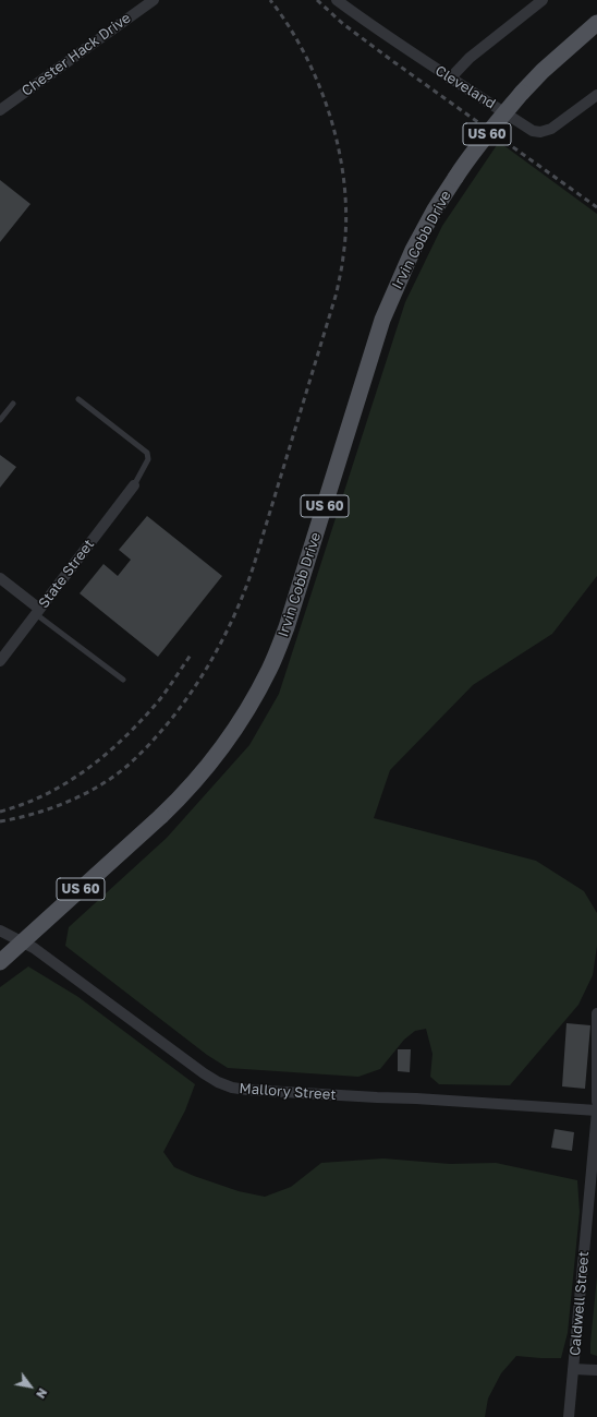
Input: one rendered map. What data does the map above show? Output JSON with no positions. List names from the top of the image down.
{
  "streets": {
    "main road": ["US 60", "Irvin Cobb Drive"],
    "street": [
      "Chester Hack Drive",
      "Cleveland",
      "State Street",
      "Mallory Street",
      "Caldwell Street"
    ]
  },
  "crossings": [
    ["Mallory Street", "Caldwell Street"]
  ],
  "north": "bottom right"
}
